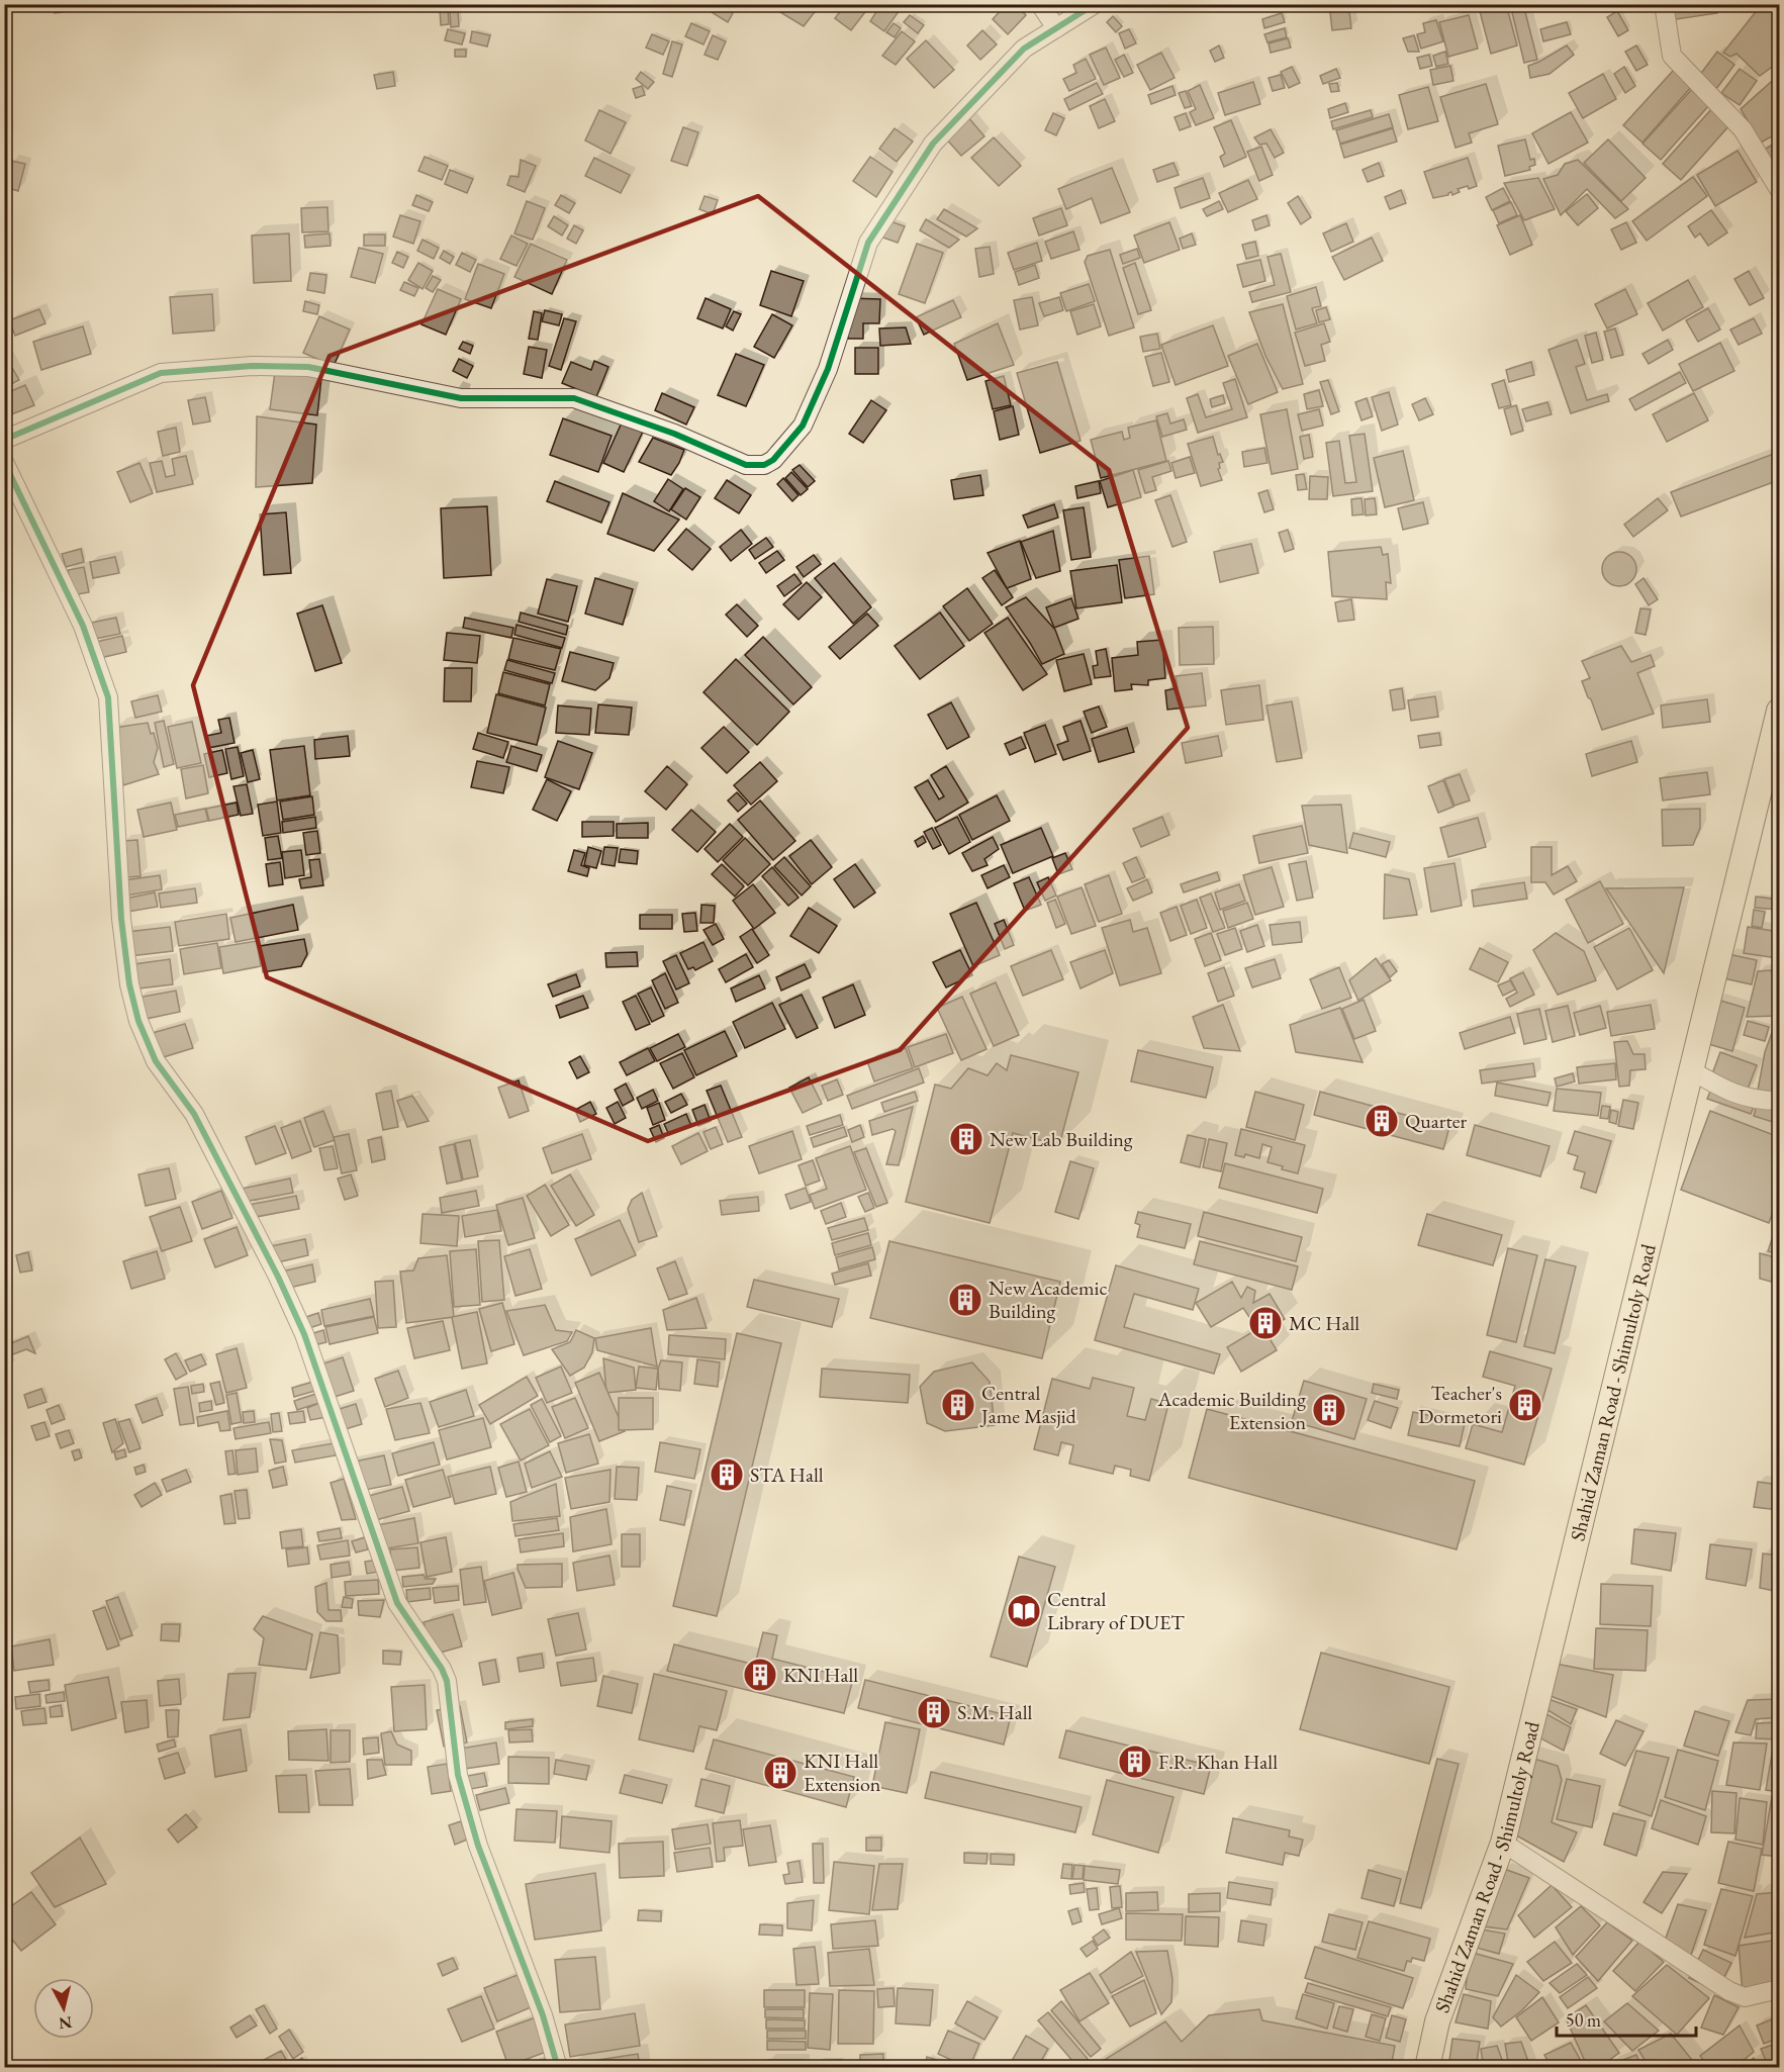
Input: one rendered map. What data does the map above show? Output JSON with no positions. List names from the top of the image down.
{
  "streets": {
    "main road": ["Shahid Zaman Road - Shimultoly Road"]
  },
  "places": {
    "building": [
      "Quarter",
      "New Lab Building",
      "New Academic Building",
      "MC Hall",
      "Central Jame Masjid",
      "Teacher's Dormetori",
      "Academic Building Extension",
      "STA Hall",
      "KNI Hall",
      "S.M. Hall",
      "F.R. Khan Hall",
      "KNI Hall Extension"
    ],
    "library": ["Central Library of DUET"]
  },
  "scale_bar": "50 m",
  "north": "bottom"
}
